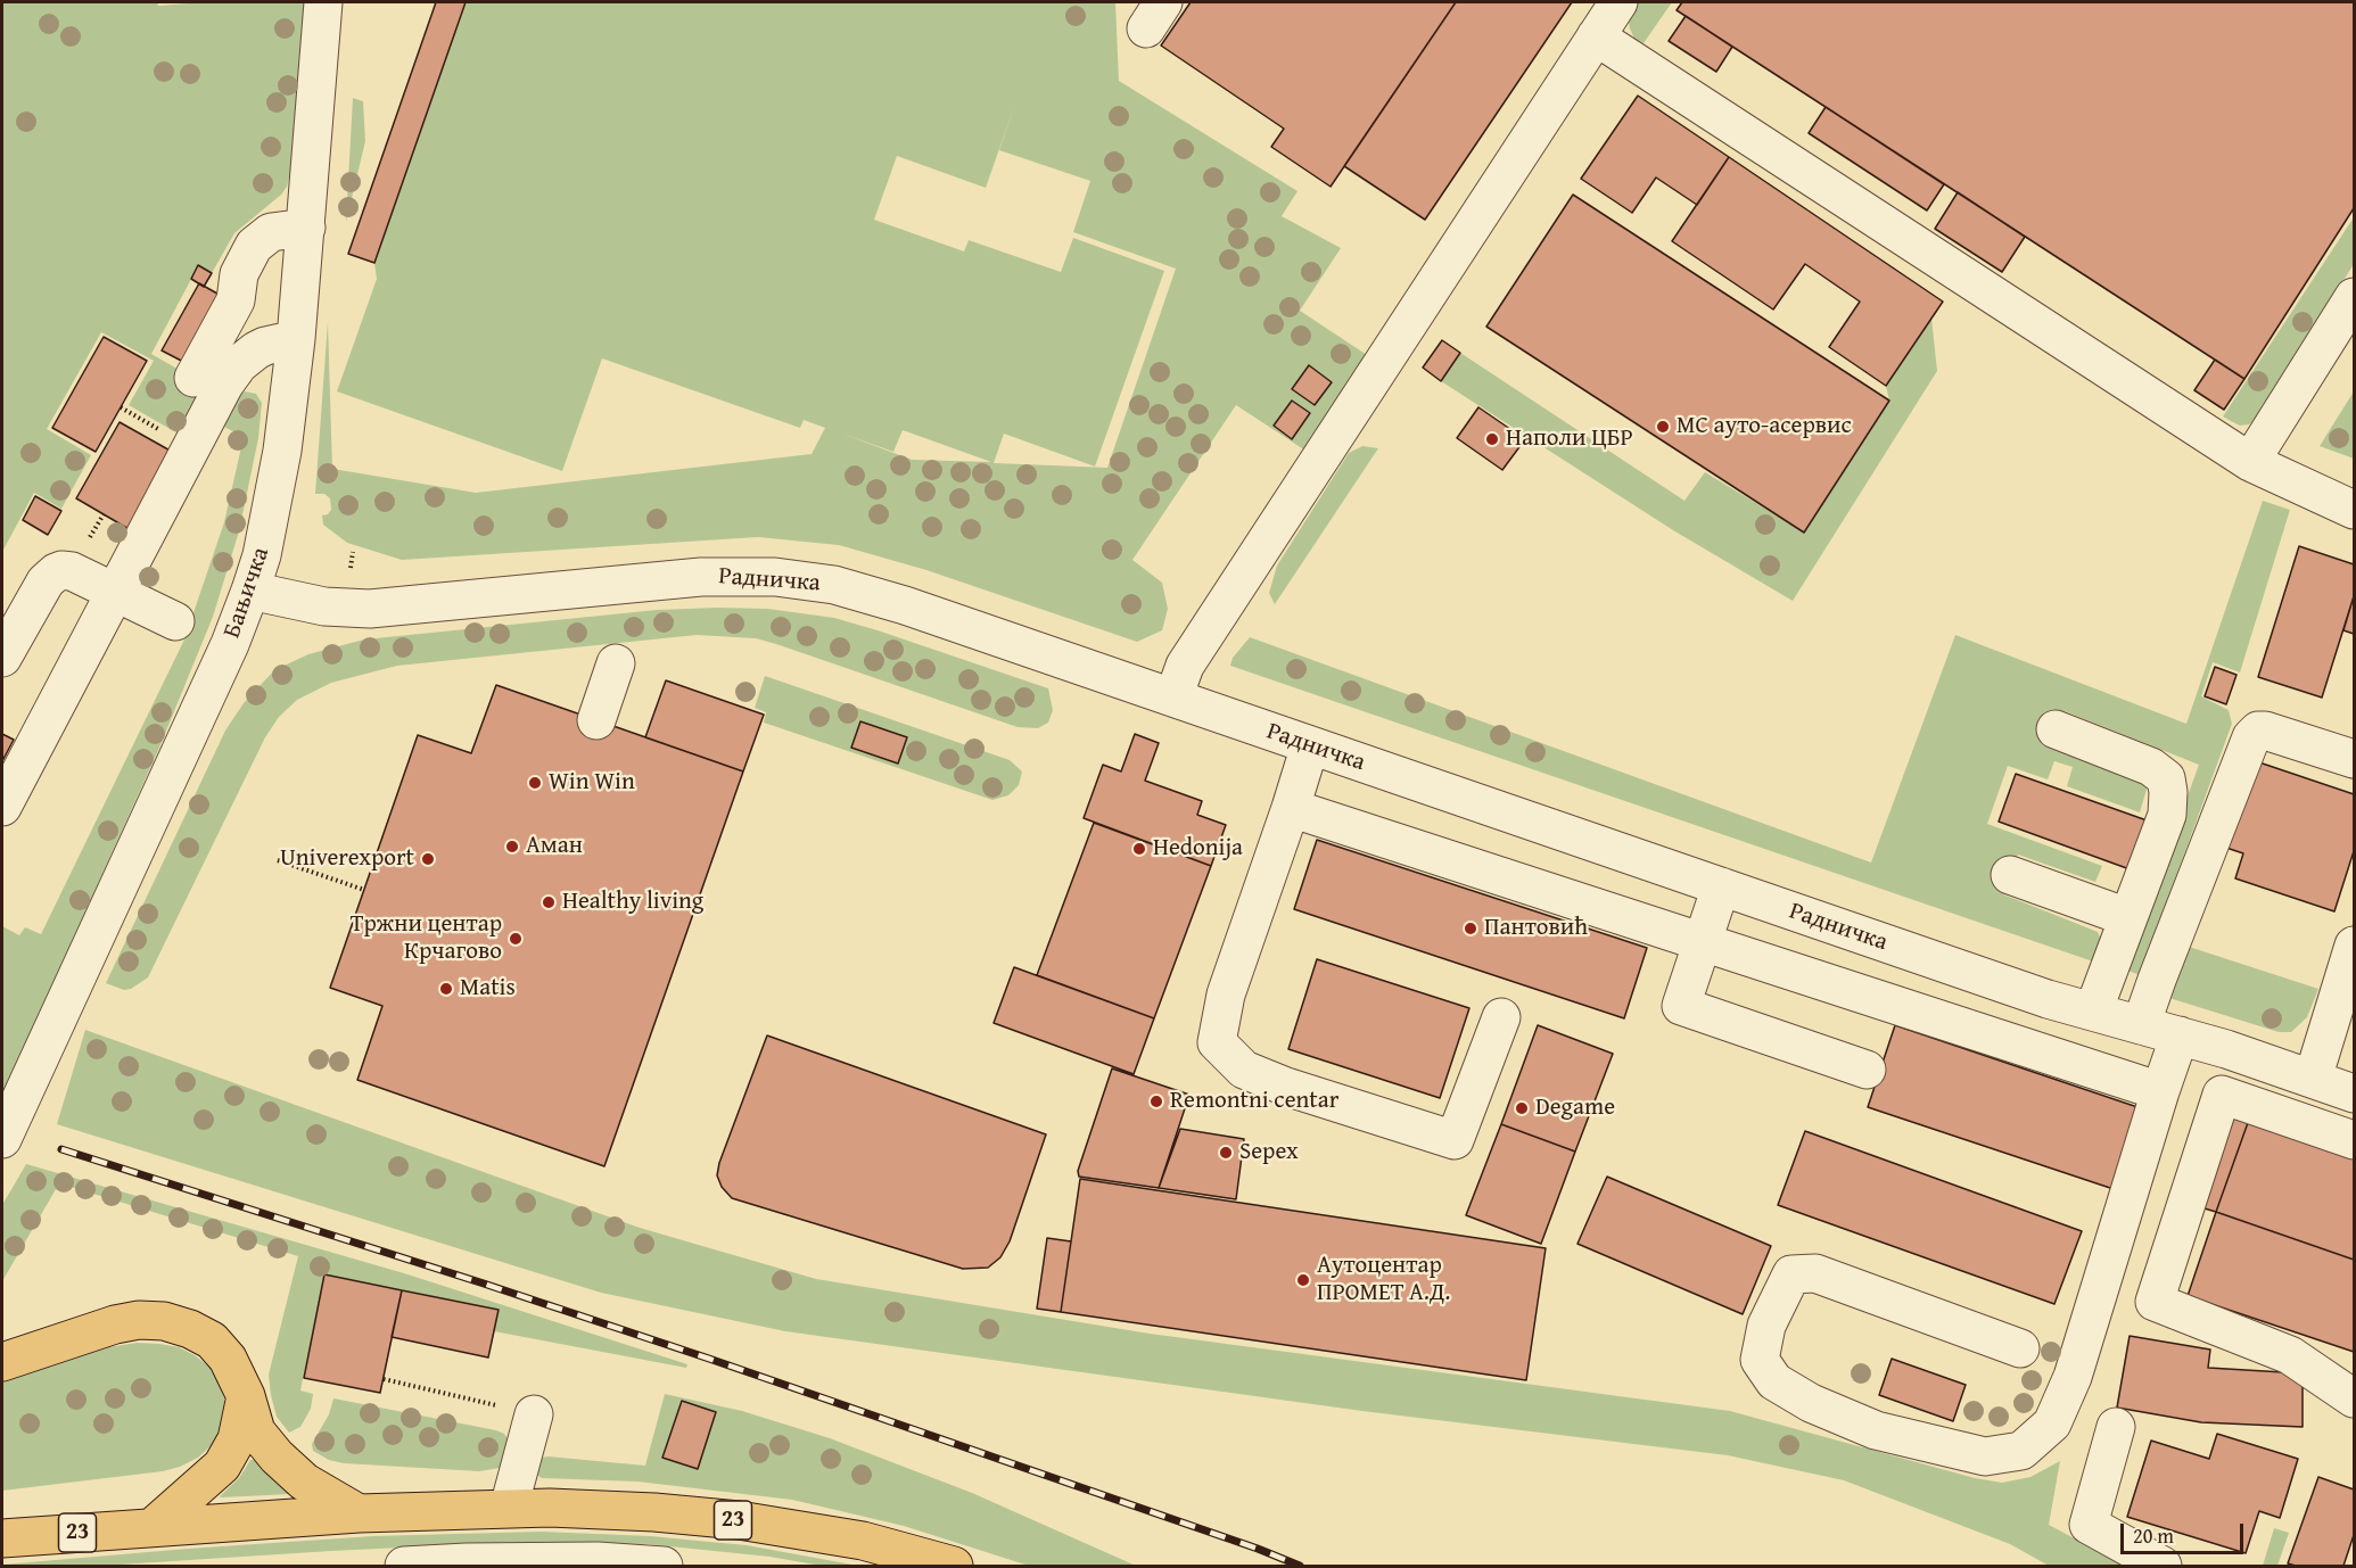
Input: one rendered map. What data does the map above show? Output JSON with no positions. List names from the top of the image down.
{
  "streets": {
    "main road": ["23"],
    "street": ["Радничка", "Бањичка"]
  },
  "crossings": [
    ["Радничка", "Бањичка"]
  ],
  "places": [
    "МС ауто-асервис",
    "Наполи ЦБР",
    "Win Win",
    "Аман",
    "Hedonija",
    "Univerexport",
    "Healthy living",
    "Пантовић",
    "Тржни центар Крчагово",
    "Matis",
    "Remontni centar",
    "Degame",
    "Sepex",
    "Аутоцентар ПРОМЕТ А.Д."
  ],
  "scale_bar": "20 m"
}
